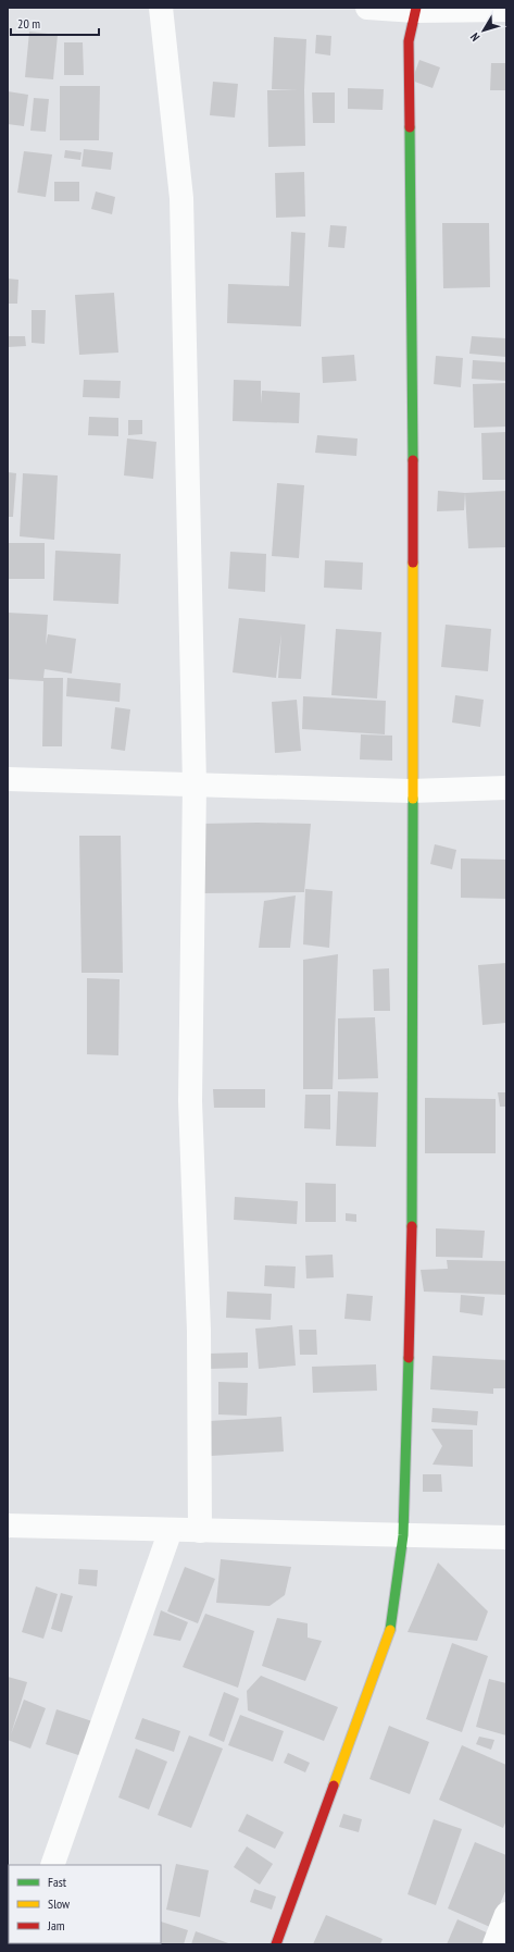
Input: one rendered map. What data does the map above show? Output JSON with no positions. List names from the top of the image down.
{
  "legend": ["Fast", "Slow", "Jam"],
  "scale_bar": "20 m",
  "north": "bottom left"
}
